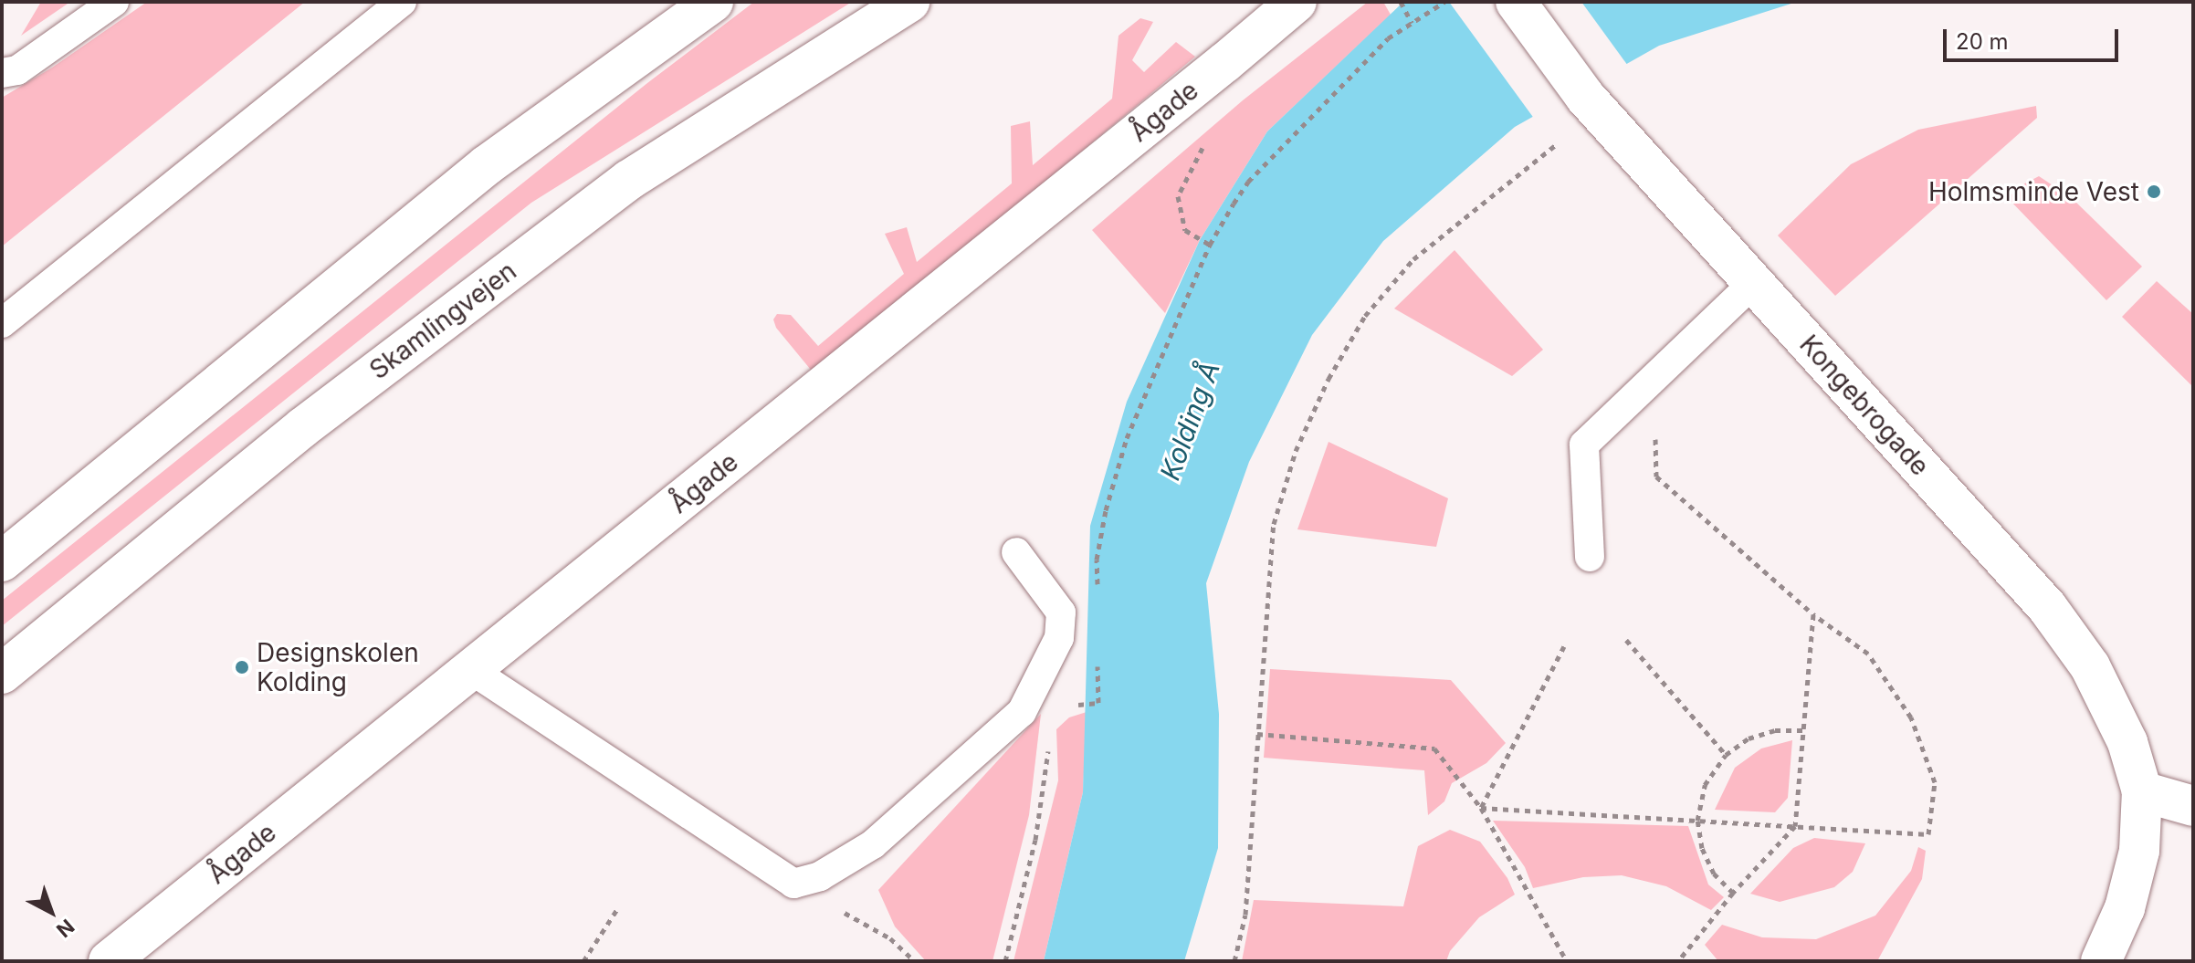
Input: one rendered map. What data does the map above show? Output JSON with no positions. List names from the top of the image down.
{
  "streets": {
    "street": ["Ågade", "Skamlingvejen", "Kongebrogade"]
  },
  "water": ["Kolding Å"],
  "places": ["Holmsminde Vest", "Designskolen Kolding"],
  "scale_bar": "20 m",
  "north": "bottom right"
}
